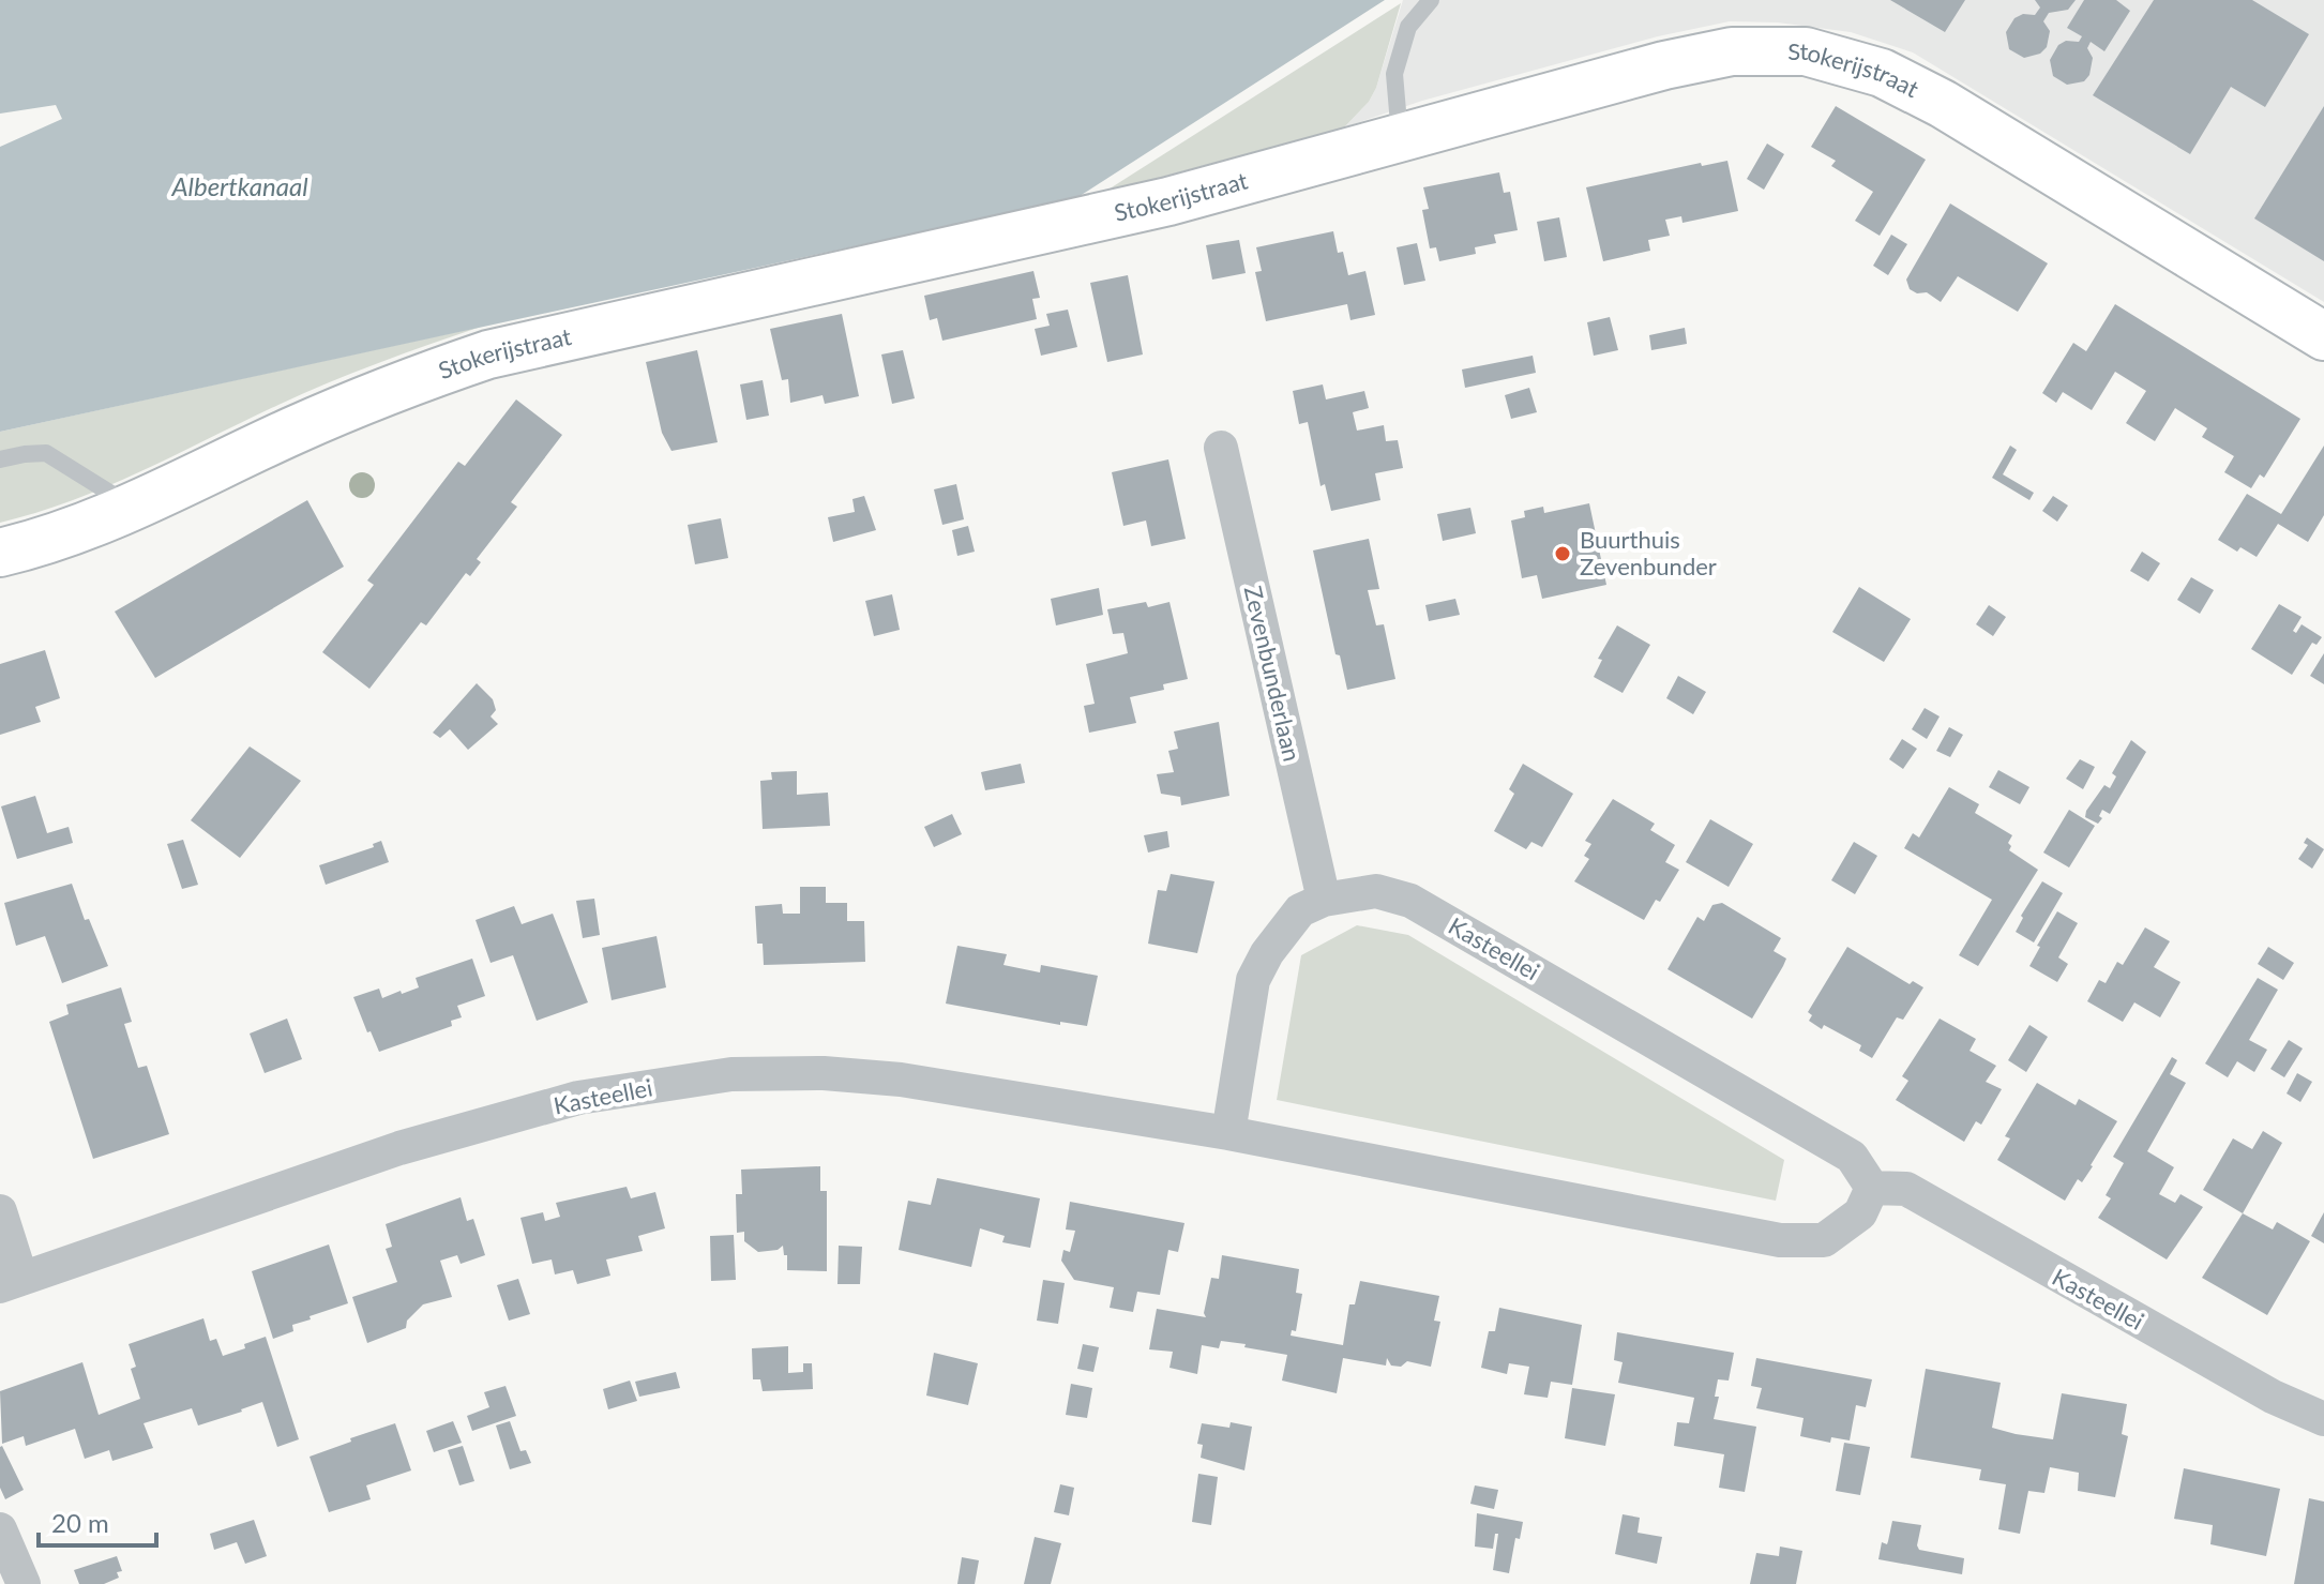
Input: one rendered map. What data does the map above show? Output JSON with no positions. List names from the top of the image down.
{
  "streets": {
    "street": ["Stokerijstraat", "Zevenbunderlaan", "Kasteellei"]
  },
  "crossings": [
    ["Zevenbunderlaan", "Kasteellei"]
  ],
  "water": ["Albertkanaal"],
  "places": ["Buurthuis Zevenbunder"],
  "scale_bar": "20 m"
}
